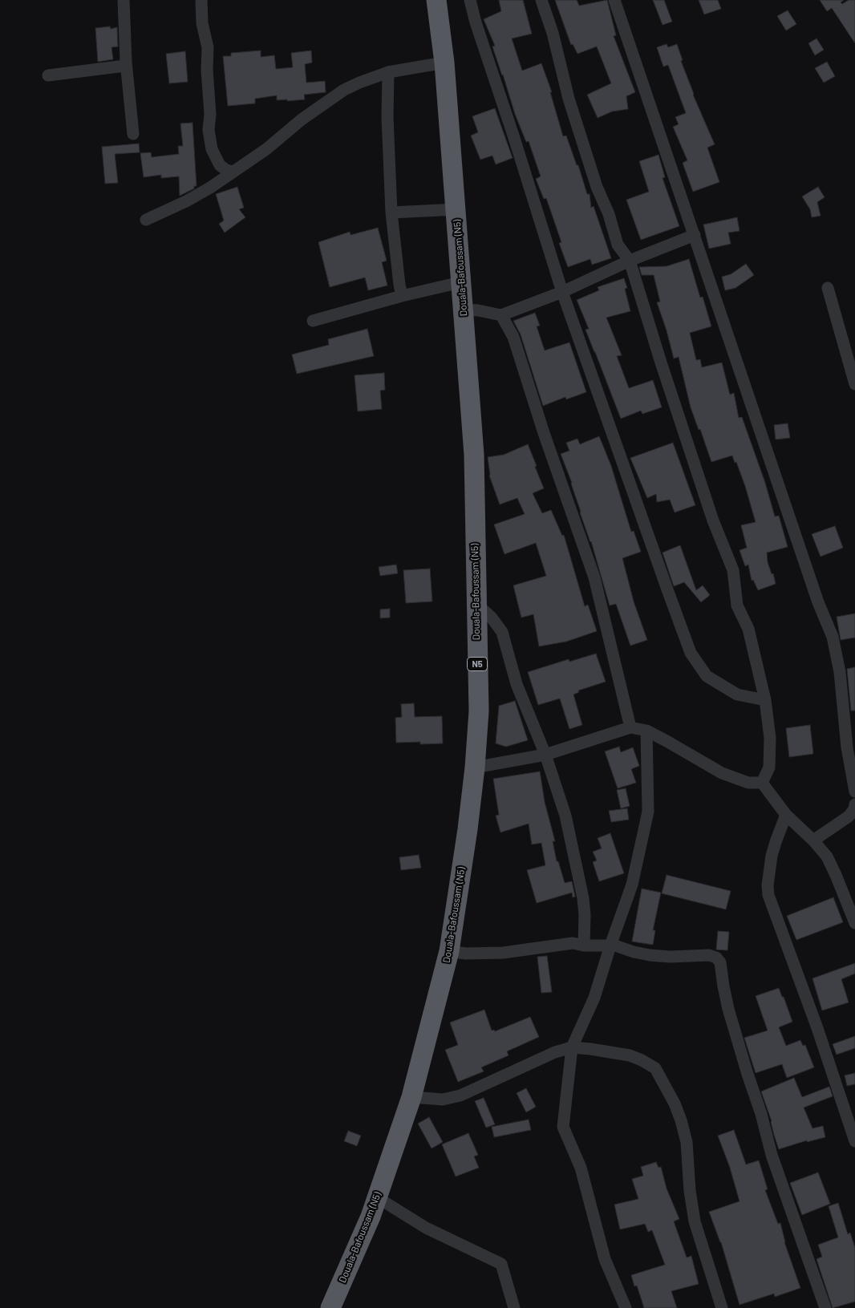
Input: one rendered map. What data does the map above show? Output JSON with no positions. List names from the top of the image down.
{
  "streets": {
    "highway": ["Douala-Bafoussam (N5)", "N5"]
  }
}
